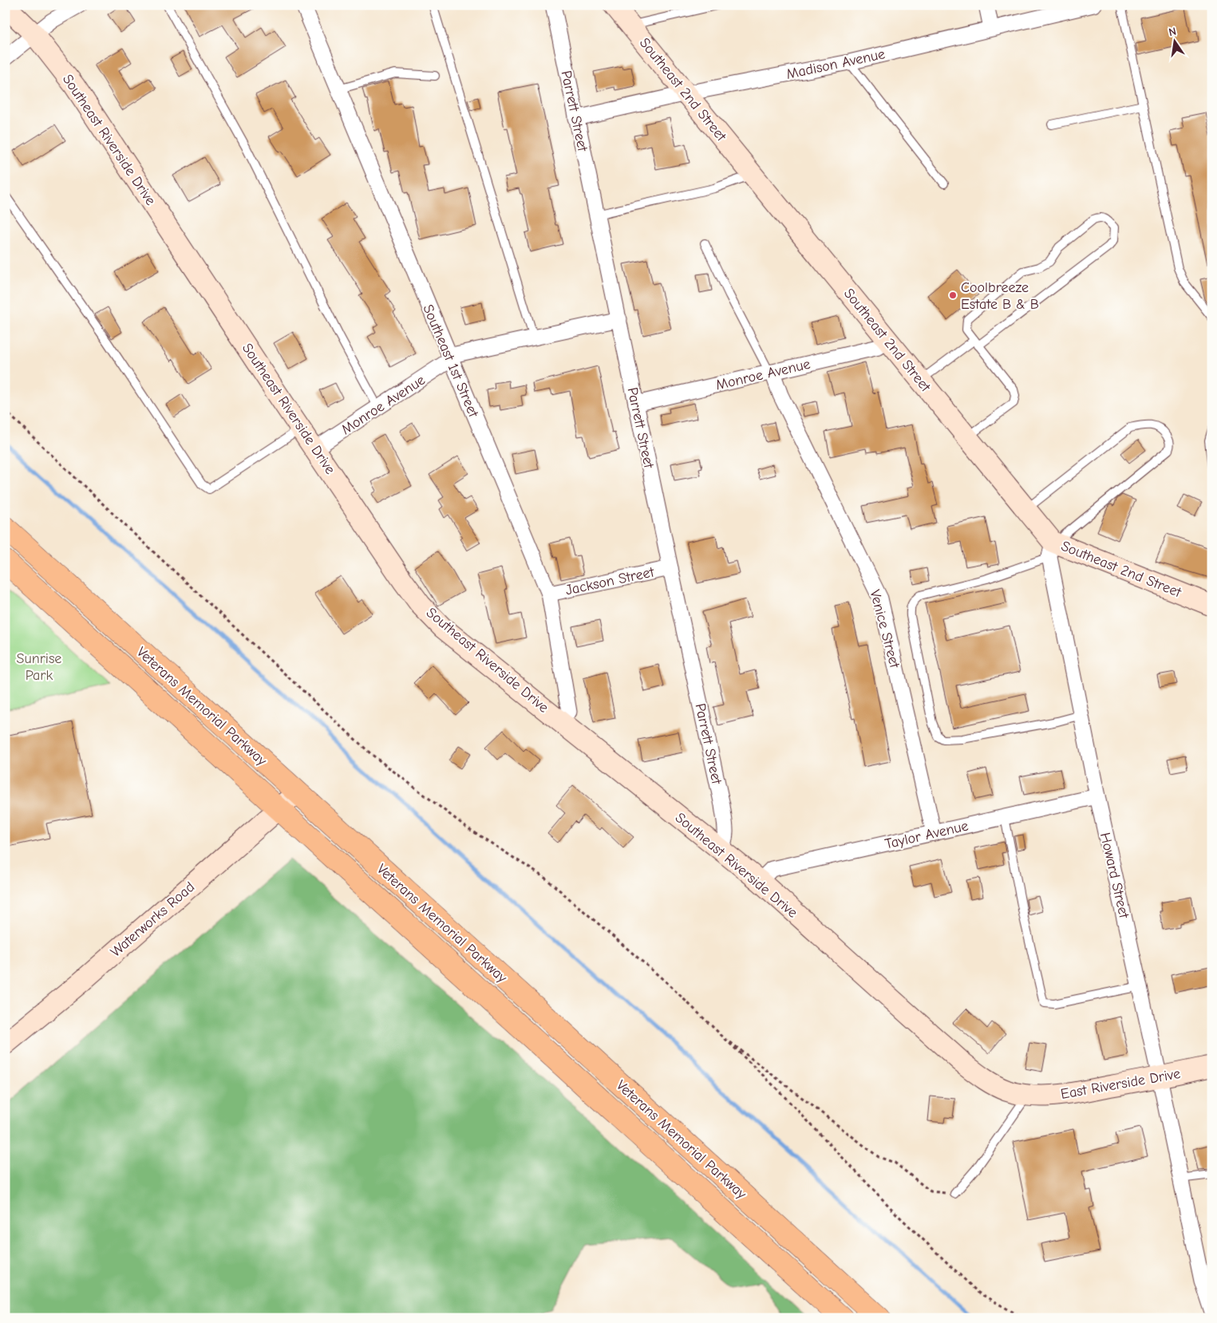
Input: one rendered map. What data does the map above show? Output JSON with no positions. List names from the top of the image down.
{
  "streets": {
    "highway": ["Veterans Memorial Parkway"],
    "street": [
      "Madison Avenue",
      "Southeast 2nd Street",
      "Parrett Street",
      "Southeast Riverside Drive",
      "Southeast 1st Street",
      "Monroe Avenue",
      "Jackson Street",
      "Venice Street",
      "Taylor Avenue",
      "Howard Street",
      "Waterworks Road",
      "East Riverside Drive"
    ]
  },
  "crossings": [
    ["Madison Avenue", "Southeast 2nd Street"],
    ["Madison Avenue", "Parrett Street"],
    ["Southeast 2nd Street", "Monroe Avenue"],
    ["Southeast 2nd Street", "Howard Street"],
    ["Parrett Street", "Southeast Riverside Drive"],
    ["Parrett Street", "Monroe Avenue"],
    ["Parrett Street", "Jackson Street"],
    ["Southeast Riverside Drive", "Southeast 1st Street"],
    ["Southeast Riverside Drive", "Monroe Avenue"],
    ["Southeast Riverside Drive", "Taylor Avenue"],
    ["Southeast Riverside Drive", "East Riverside Drive"],
    ["Southeast 1st Street", "Monroe Avenue"],
    ["Southeast 1st Street", "Jackson Street"],
    ["Monroe Avenue", "Venice Street"],
    ["Venice Street", "Taylor Avenue"],
    ["Veterans Memorial Parkway", "Waterworks Road"],
    ["Taylor Avenue", "Howard Street"],
    ["Howard Street", "East Riverside Drive"]
  ],
  "parks": ["Sunrise Park"],
  "places": ["Coolbreeze Estate B & B"],
  "north": "top"
}
